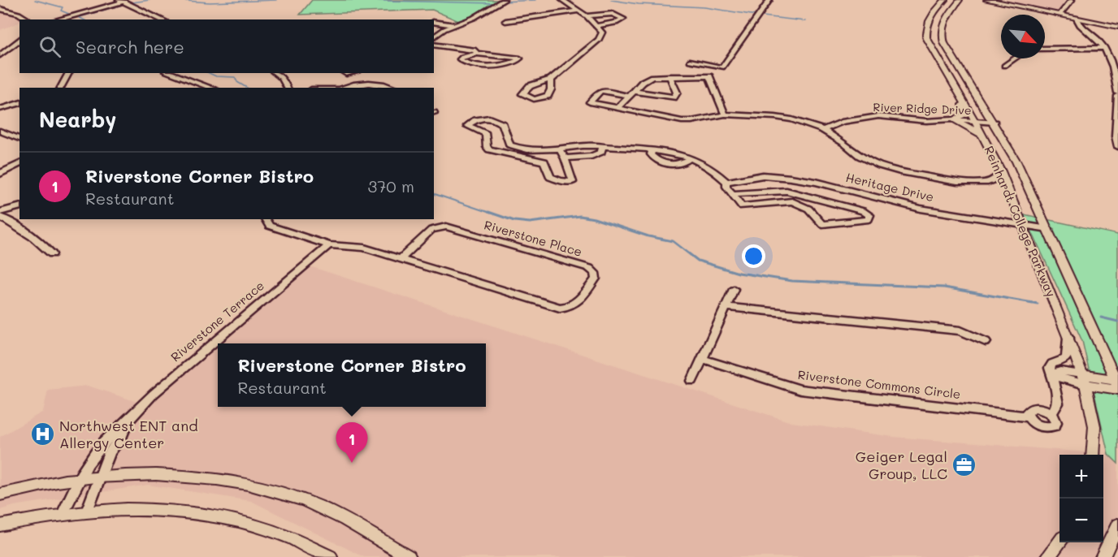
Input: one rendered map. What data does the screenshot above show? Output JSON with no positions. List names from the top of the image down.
{
  "streets": {
    "street": [
      "River Ridge Drive",
      "Heritage Drive",
      "Reinhardt College Parkway",
      "Riverstone Place",
      "Riverstone Terrace",
      "Riverstone Commons Circle"
    ]
  },
  "crossings": [
    ["River Ridge Drive", "Reinhardt College Parkway"],
    ["Heritage Drive", "Reinhardt College Parkway"],
    ["Riverstone Place", "Riverstone Terrace"]
  ],
  "places": {
    "hospital": ["Northwest ENT and Allergy Center"],
    "office": ["Geiger Legal Group, LLC"]
  },
  "north": "bottom right",
  "page": {
    "search": "Search here",
    "heading": "Nearby",
    "list": [
      {
        "mark": "1",
        "name": "Riverstone Corner Bistro",
        "note": "Restaurant",
        "value": "370 m"
      }
    ],
    "popup": ["Riverstone Corner Bistro", "Restaurant"],
    "pins": "1",
    "map_buttons": ["+", "−"]
  }
}
